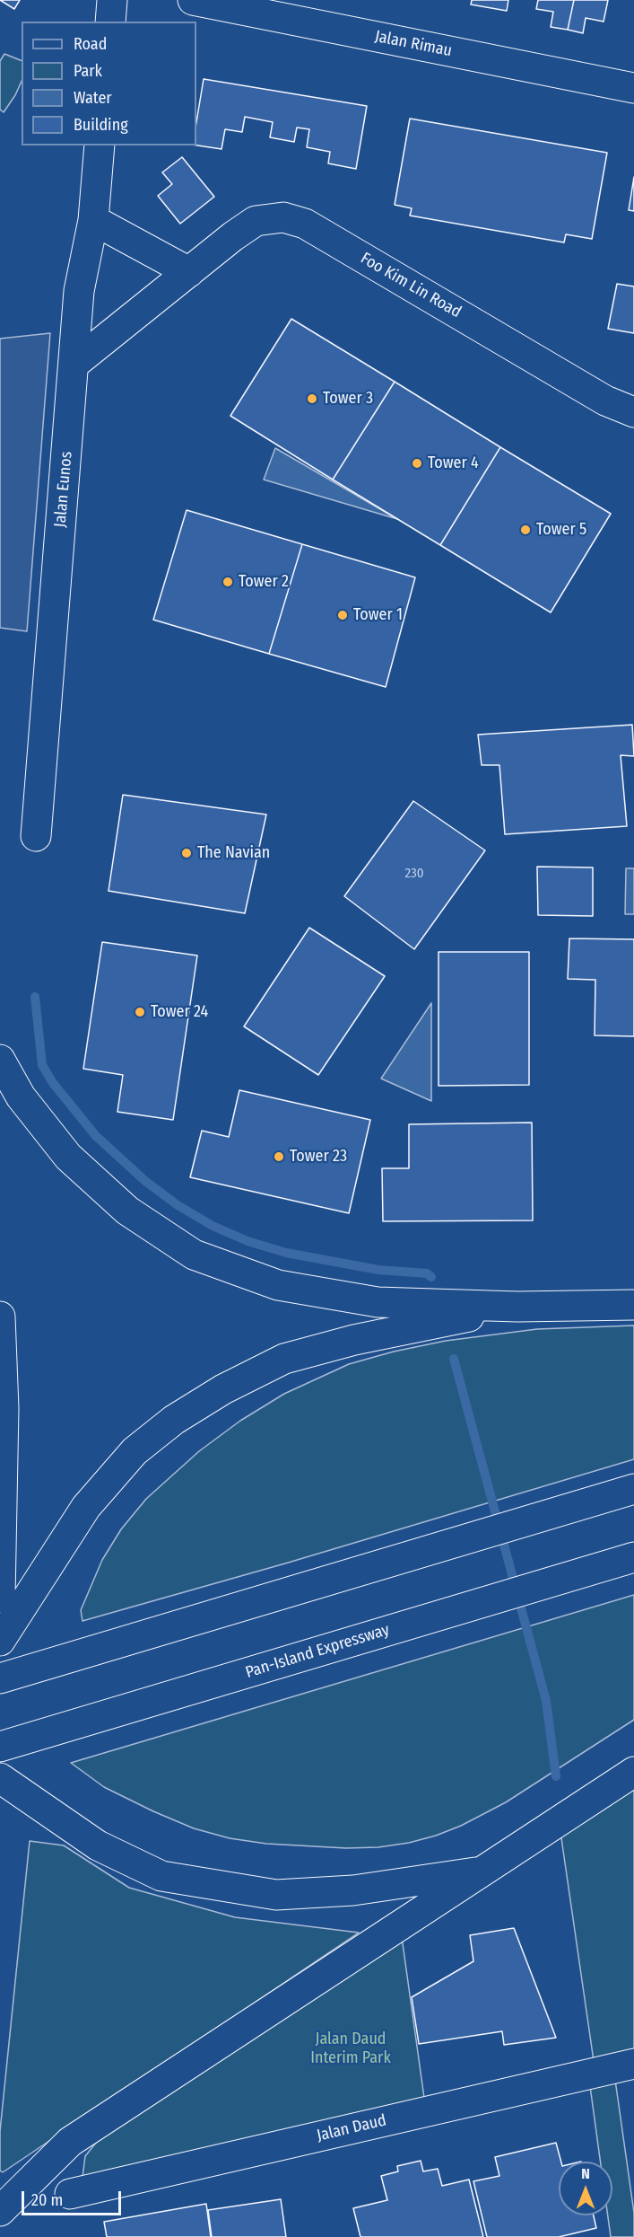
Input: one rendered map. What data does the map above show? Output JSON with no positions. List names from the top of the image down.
{
  "streets": {
    "main road": [
      "Jalan Rimau",
      "Foo Kim Lin Road",
      "Jalan Eunos",
      "Pan-Island Expressway",
      "Jalan Daud"
    ]
  },
  "crossings": [
    ["Foo Kim Lin Road", "Jalan Eunos"]
  ],
  "parks": ["Jalan Daud Interim Park"],
  "places": [
    "Tower 3",
    "Tower 4",
    "Tower 5",
    "Tower 2",
    "Tower 1",
    "The Navian",
    "Tower 24",
    "Tower 23"
  ],
  "house_numbers": ["230"],
  "legend": [
    "Road",
    "Park",
    "Water",
    "Building"
  ],
  "scale_bar": "20 m",
  "north": "top"
}
